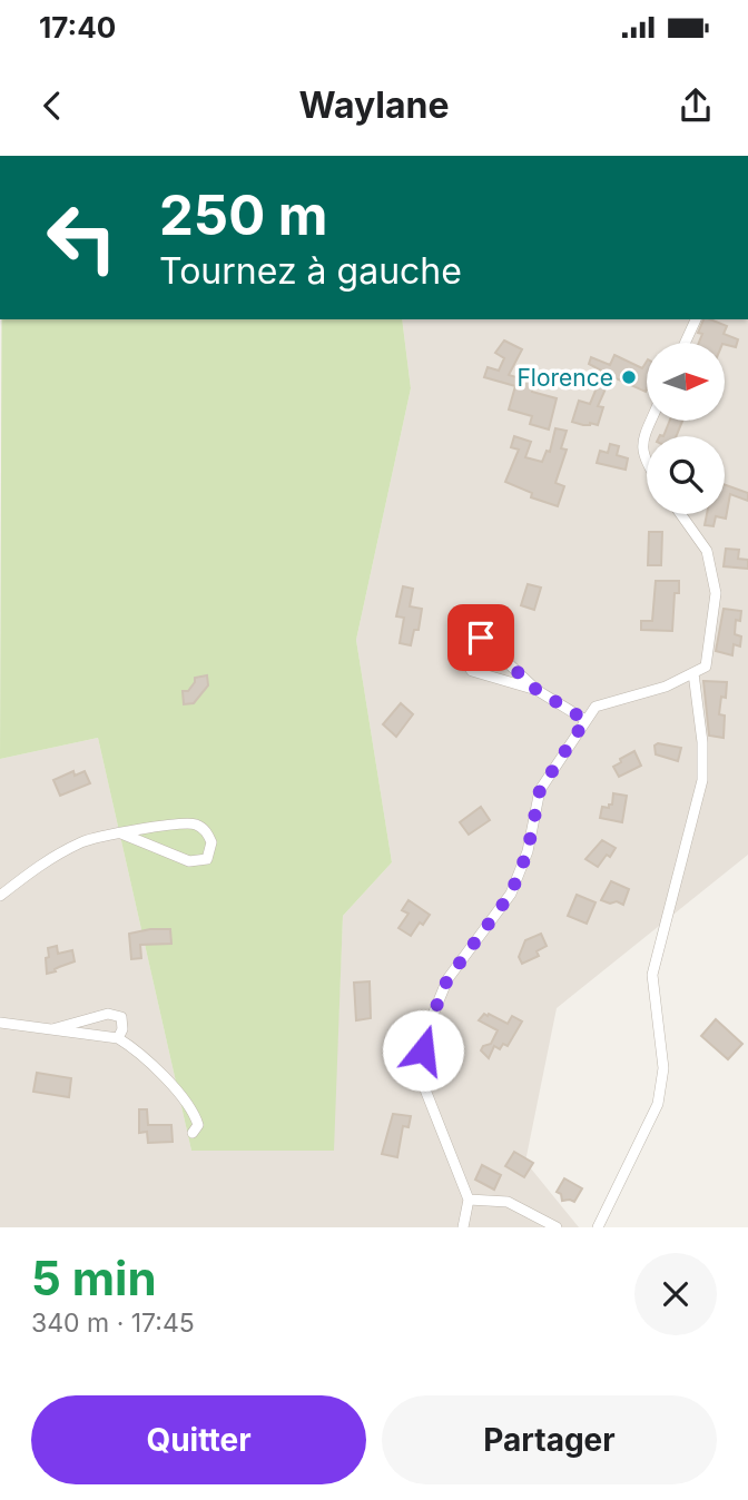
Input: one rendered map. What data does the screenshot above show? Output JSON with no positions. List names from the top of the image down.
{
  "places": ["Florence"],
  "north": "right",
  "page": {
    "status": "17:40",
    "header": "Waylane",
    "turn": ["250 m", "Tournez à gauche"],
    "heading": ["5 min", "340 m · 17:45"],
    "buttons": ["Quitter", "Partager"]
  }
}
